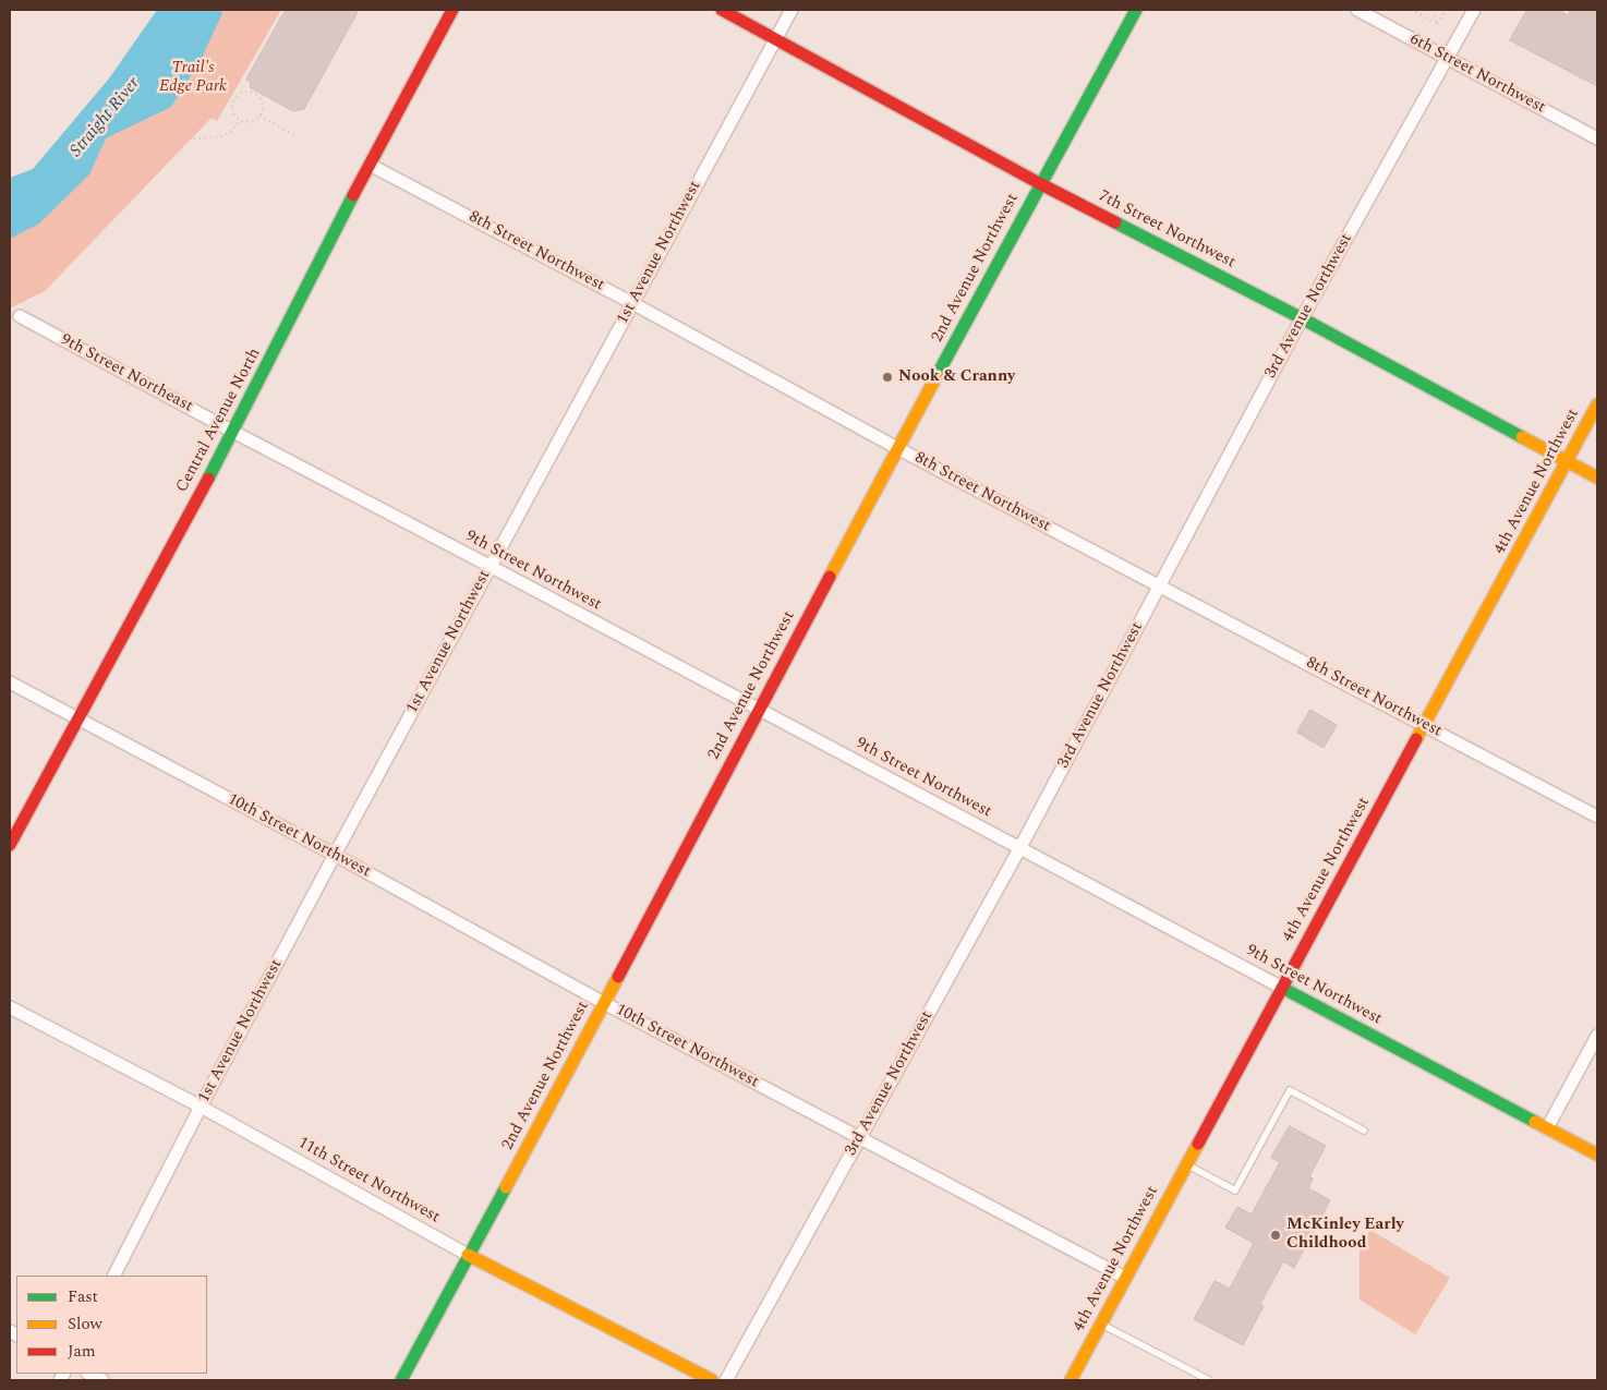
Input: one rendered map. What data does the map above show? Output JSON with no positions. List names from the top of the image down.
{
  "streets": {
    "street": [
      "6th Street Northwest",
      "7th Street Northwest",
      "8th Street Northwest",
      "1st Avenue Northwest",
      "2nd Avenue Northwest",
      "3rd Avenue Northwest",
      "9th Street Northeast",
      "Central Avenue North",
      "4th Avenue Northwest",
      "9th Street Northwest",
      "10th Street Northwest",
      "11th Street Northwest"
    ]
  },
  "crossings": [
    ["6th Street Northwest", "3rd Avenue Northwest"],
    ["7th Street Northwest", "1st Avenue Northwest"],
    ["7th Street Northwest", "2nd Avenue Northwest"],
    ["7th Street Northwest", "3rd Avenue Northwest"],
    ["7th Street Northwest", "4th Avenue Northwest"],
    ["8th Street Northwest", "1st Avenue Northwest"],
    ["8th Street Northwest", "2nd Avenue Northwest"],
    ["8th Street Northwest", "3rd Avenue Northwest"],
    ["8th Street Northwest", "Central Avenue North"],
    ["8th Street Northwest", "4th Avenue Northwest"],
    ["1st Avenue Northwest", "9th Street Northwest"],
    ["1st Avenue Northwest", "10th Street Northwest"],
    ["1st Avenue Northwest", "11th Street Northwest"],
    ["2nd Avenue Northwest", "9th Street Northwest"],
    ["2nd Avenue Northwest", "10th Street Northwest"],
    ["2nd Avenue Northwest", "11th Street Northwest"],
    ["3rd Avenue Northwest", "9th Street Northwest"],
    ["3rd Avenue Northwest", "10th Street Northwest"],
    ["9th Street Northeast", "Central Avenue North"],
    ["9th Street Northeast", "9th Street Northwest"],
    ["Central Avenue North", "9th Street Northwest"],
    ["Central Avenue North", "10th Street Northwest"],
    ["4th Avenue Northwest", "9th Street Northwest"],
    ["4th Avenue Northwest", "10th Street Northwest"]
  ],
  "water": ["Straight River"],
  "parks": ["Trail's Edge Park"],
  "places": ["Nook & Cranny", "McKinley Early Childhood"],
  "legend": ["Fast", "Slow", "Jam"]
}
